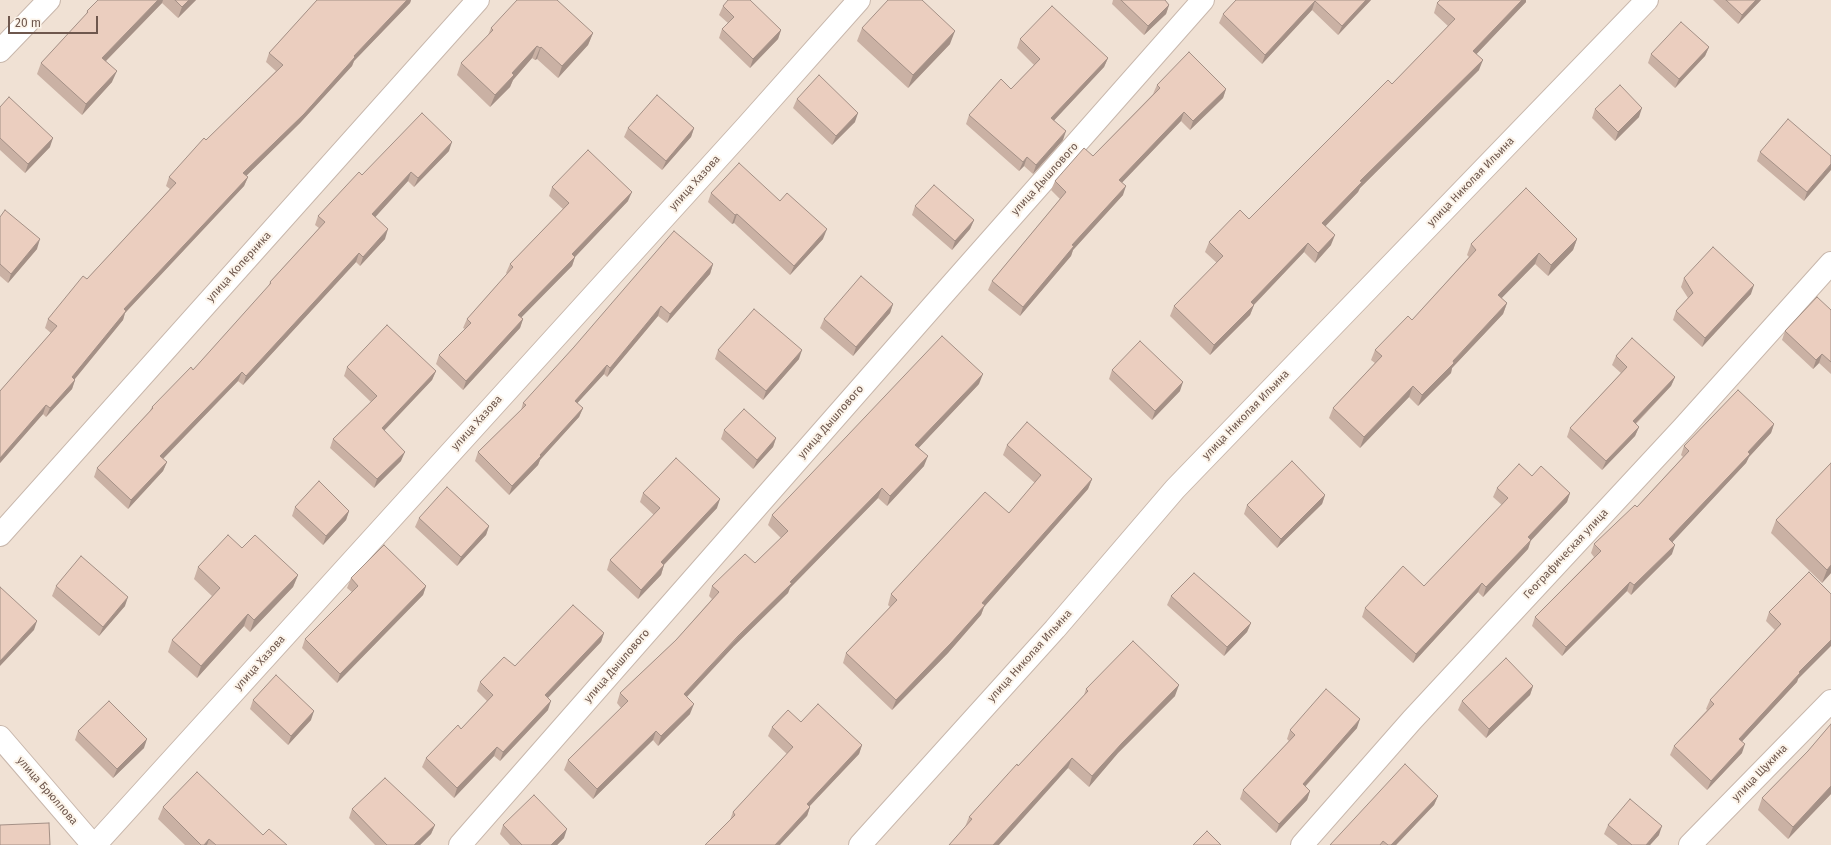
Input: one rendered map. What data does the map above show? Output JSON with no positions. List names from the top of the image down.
{
  "streets": {
    "street": [
      "улица Дышлового",
      "улица Николая Ильина",
      "улица Хазова",
      "улица Коперника",
      "Географическая улица",
      "улица Щукина",
      "улица Брюллова"
    ]
  },
  "crossings": [
    ["улица Хазова", "улица Брюллова"]
  ],
  "scale_bar": "20 m"
}
